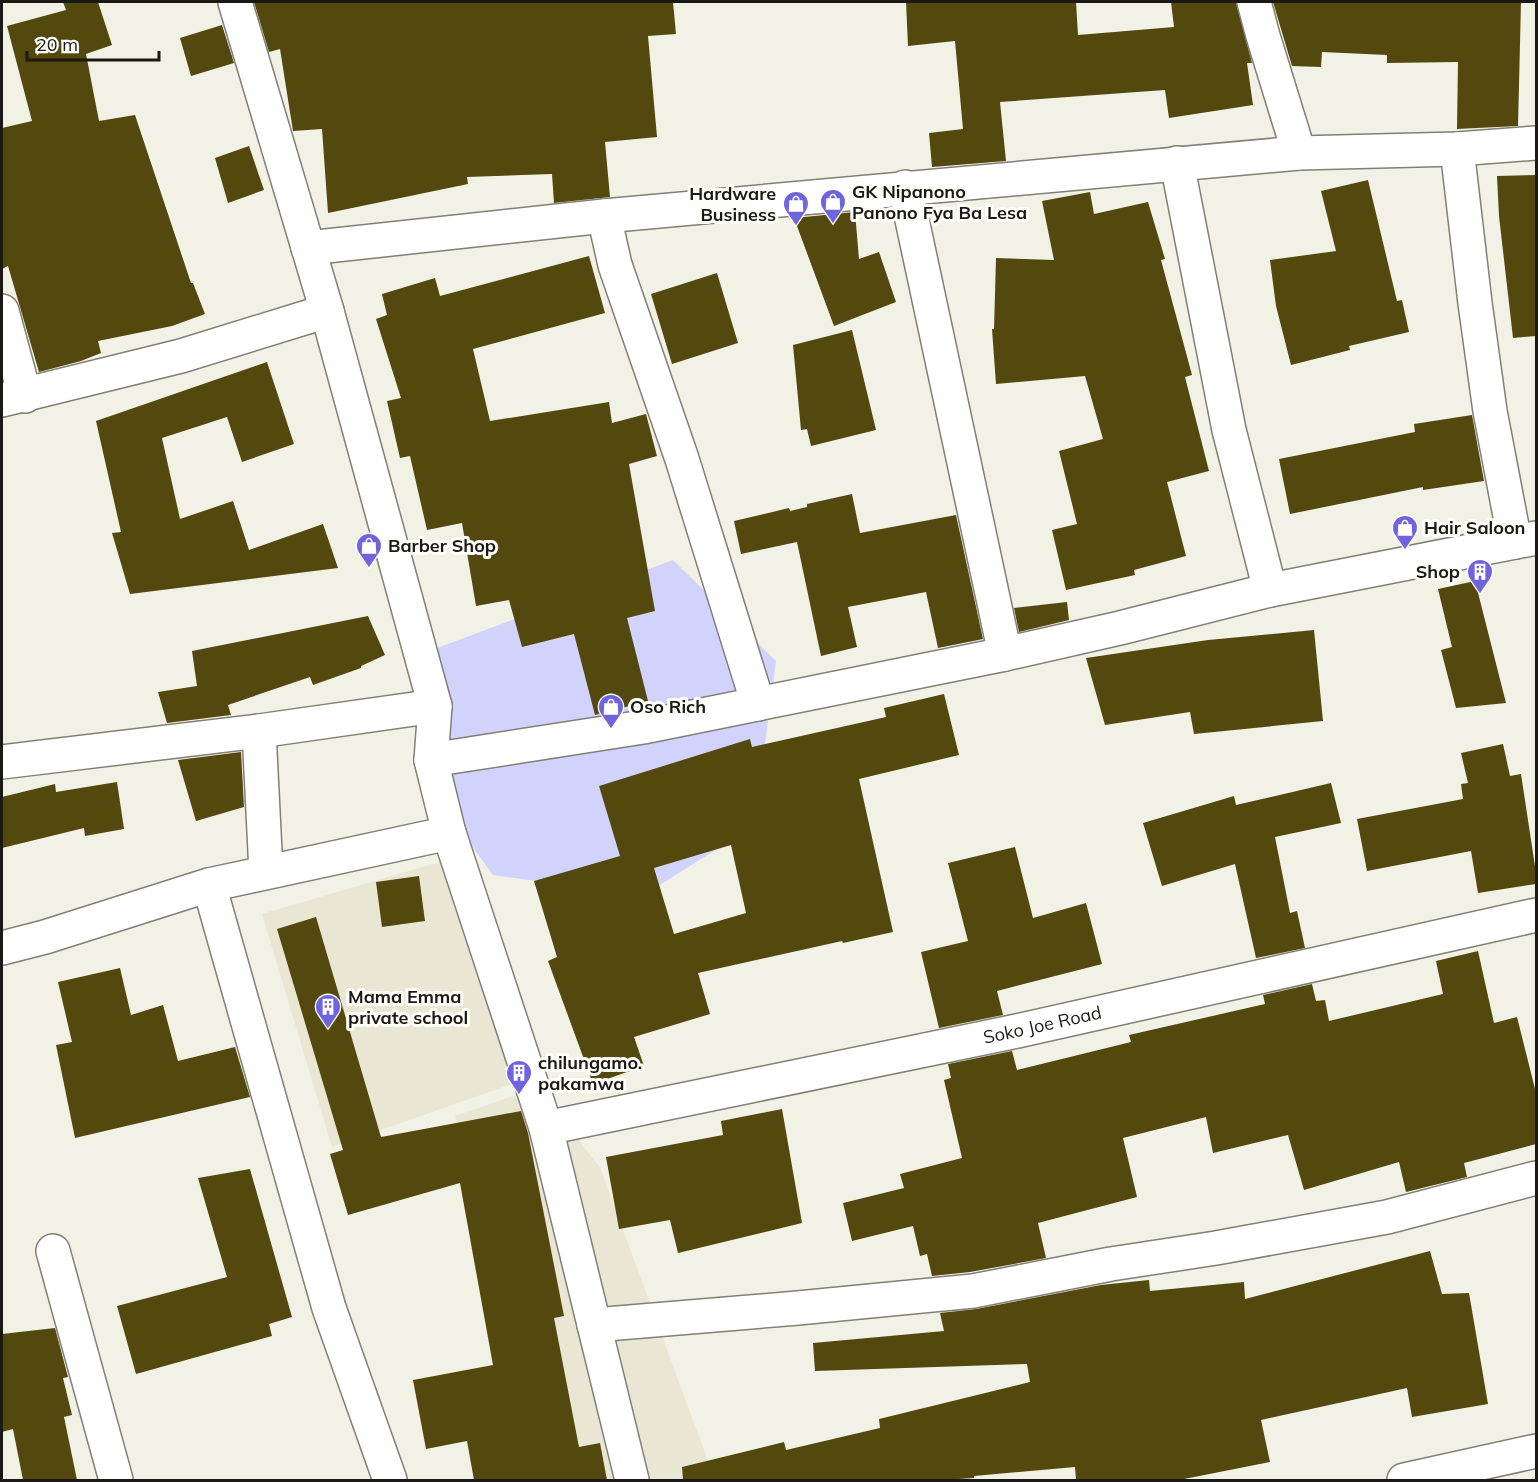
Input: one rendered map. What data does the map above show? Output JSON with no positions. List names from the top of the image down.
{
  "streets": {
    "street": ["Soko Joe Road"]
  },
  "places": {
    "shop": [
      "GK Nipanono Panono Fya Ba Lesa",
      "Hardware Business",
      "Hair Saloon",
      "Barber Shop",
      "Oso Rich"
    ],
    "building": ["Shop", "Mama Emma private school", "chilungamo. pakamwa"]
  },
  "scale_bar": "20 m"
}
